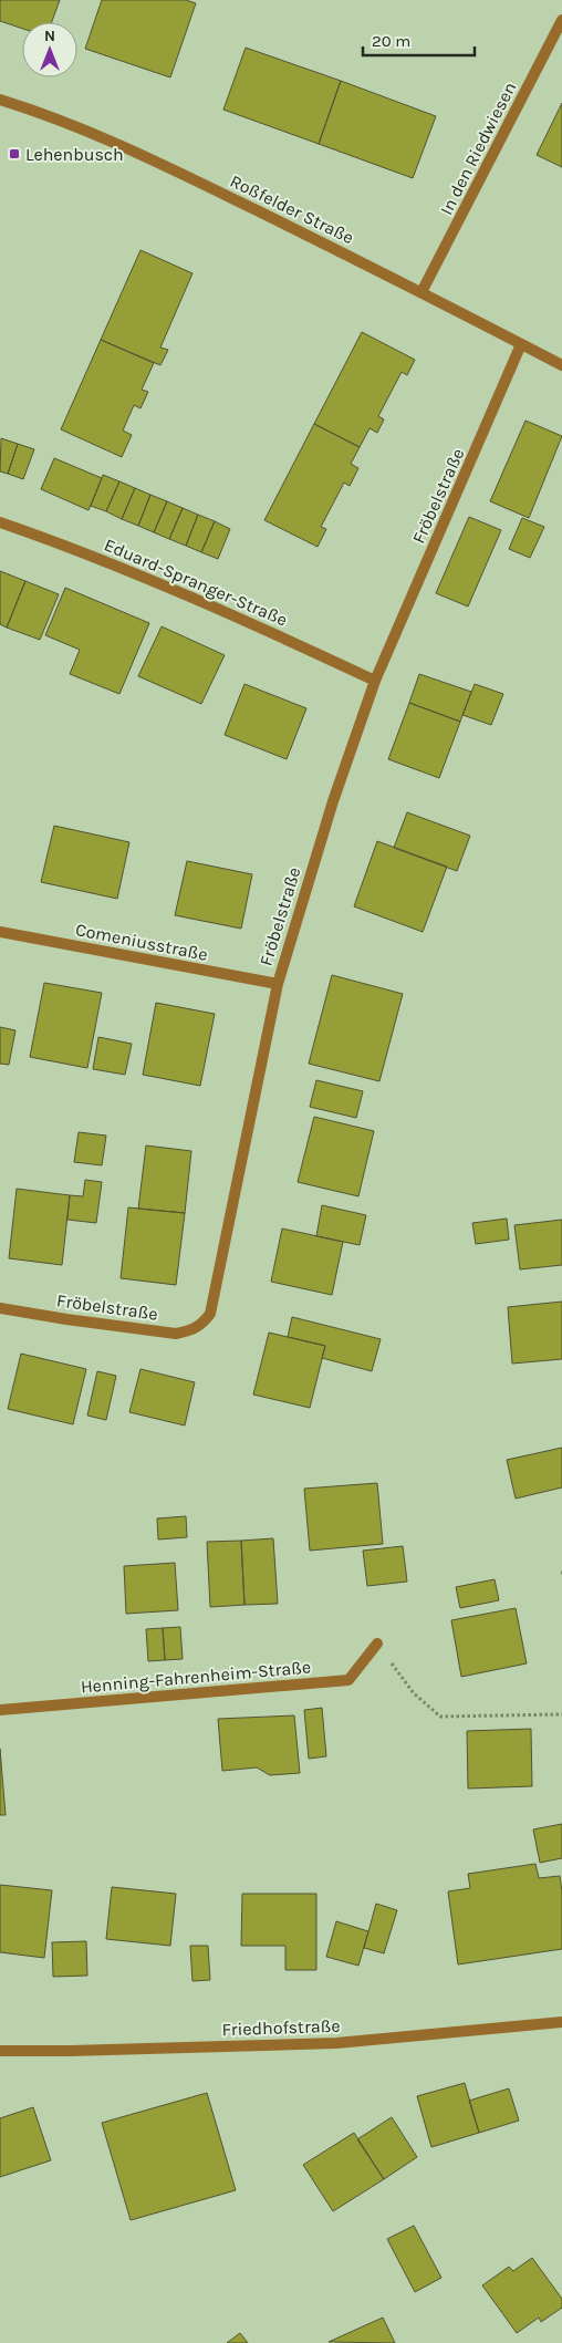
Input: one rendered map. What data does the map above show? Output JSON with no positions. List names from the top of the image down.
{
  "streets": {
    "street": [
      "In den Riedwiesen",
      "Roßfelder Straße",
      "Fröbelstraße",
      "Eduard-Spranger-Straße",
      "Comeniusstraße",
      "Henning-Fahrenheim-Straße",
      "Friedhofstraße"
    ]
  },
  "crossings": [
    ["In den Riedwiesen", "Roßfelder Straße"],
    ["Roßfelder Straße", "Fröbelstraße"],
    ["Fröbelstraße", "Eduard-Spranger-Straße"],
    ["Fröbelstraße", "Comeniusstraße"]
  ],
  "places": {
    "transit": ["Lehenbusch"]
  },
  "scale_bar": "20 m",
  "north": "top"
}
